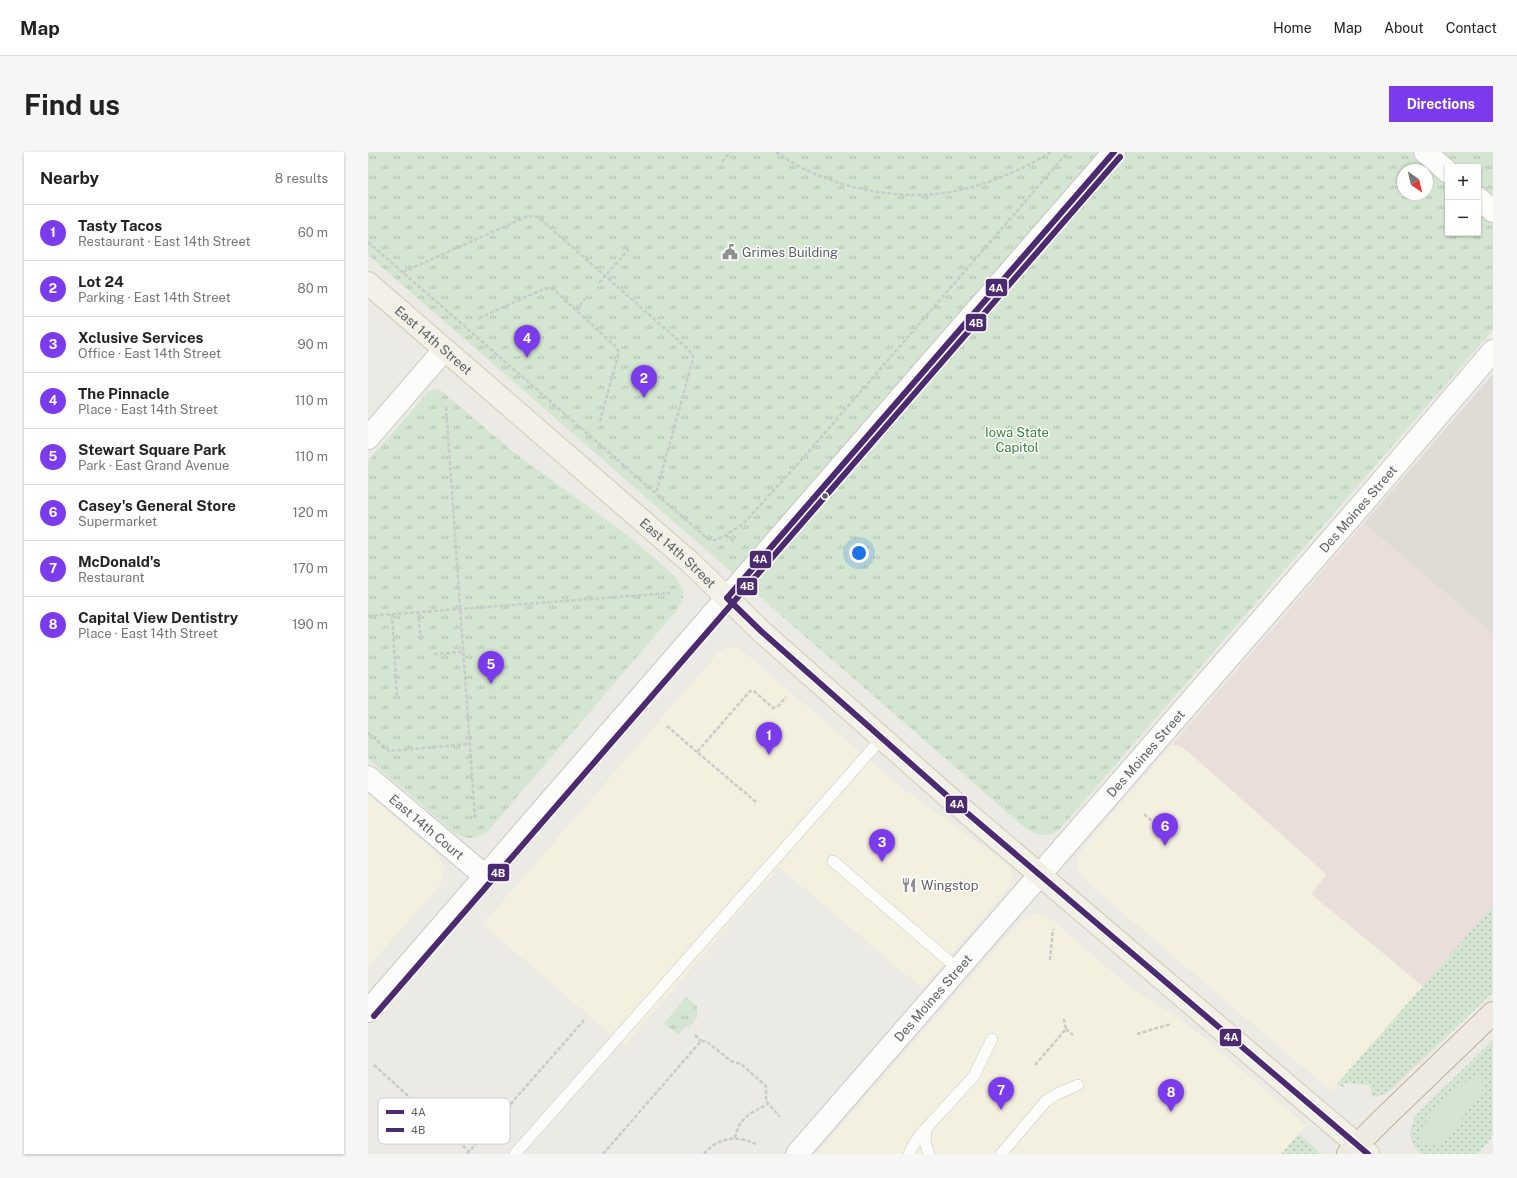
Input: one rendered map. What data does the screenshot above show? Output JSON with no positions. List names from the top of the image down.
{
  "streets": {
    "main road": ["East 14th Street"],
    "street": ["Des Moines Street", "East 14th Court"]
  },
  "crossings": [
    ["East 14th Street", "Des Moines Street"]
  ],
  "parks": ["Iowa State Capitol"],
  "places": {
    "public building": ["Grimes Building"],
    "restaurant": ["Wingstop"]
  },
  "lines": ["transit line 4A", "transit line 4B"],
  "legend": ["4A", "4B"],
  "north": "bottom right",
  "page": {
    "header": "Map",
    "nav": [
      "Home",
      "Map",
      "About",
      "Contact"
    ],
    "buttons": "Directions",
    "title": "Find us",
    "heading": ["Nearby", "8 results"],
    "map_buttons": ["+", "−"],
    "list": [
      {
        "mark": "1",
        "name": "Tasty Tacos",
        "note": "Restaurant · East 14th Street",
        "value": "60 m"
      },
      {
        "mark": "2",
        "name": "Lot 24",
        "note": "Parking · East 14th Street",
        "value": "80 m"
      },
      {
        "mark": "3",
        "name": "Xclusive Services",
        "note": "Office · East 14th Street",
        "value": "90 m"
      },
      {
        "mark": "4",
        "name": "The Pinnacle",
        "note": "Place · East 14th Street",
        "value": "110 m"
      },
      {
        "mark": "5",
        "name": "Stewart Square Park",
        "note": "Park · East Grand Avenue",
        "value": "110 m"
      },
      {
        "mark": "6",
        "name": "Casey's General Store",
        "note": "Supermarket",
        "value": "120 m"
      },
      {
        "mark": "7",
        "name": "McDonald's",
        "note": "Restaurant",
        "value": "170 m"
      },
      {
        "mark": "8",
        "name": "Capital View Dentistry",
        "note": "Place · East 14th Street",
        "value": "190 m"
      }
    ],
    "pins": [
      "4",
      "2",
      "5",
      "1",
      "6",
      "3",
      "7",
      "8"
    ]
  }
}
